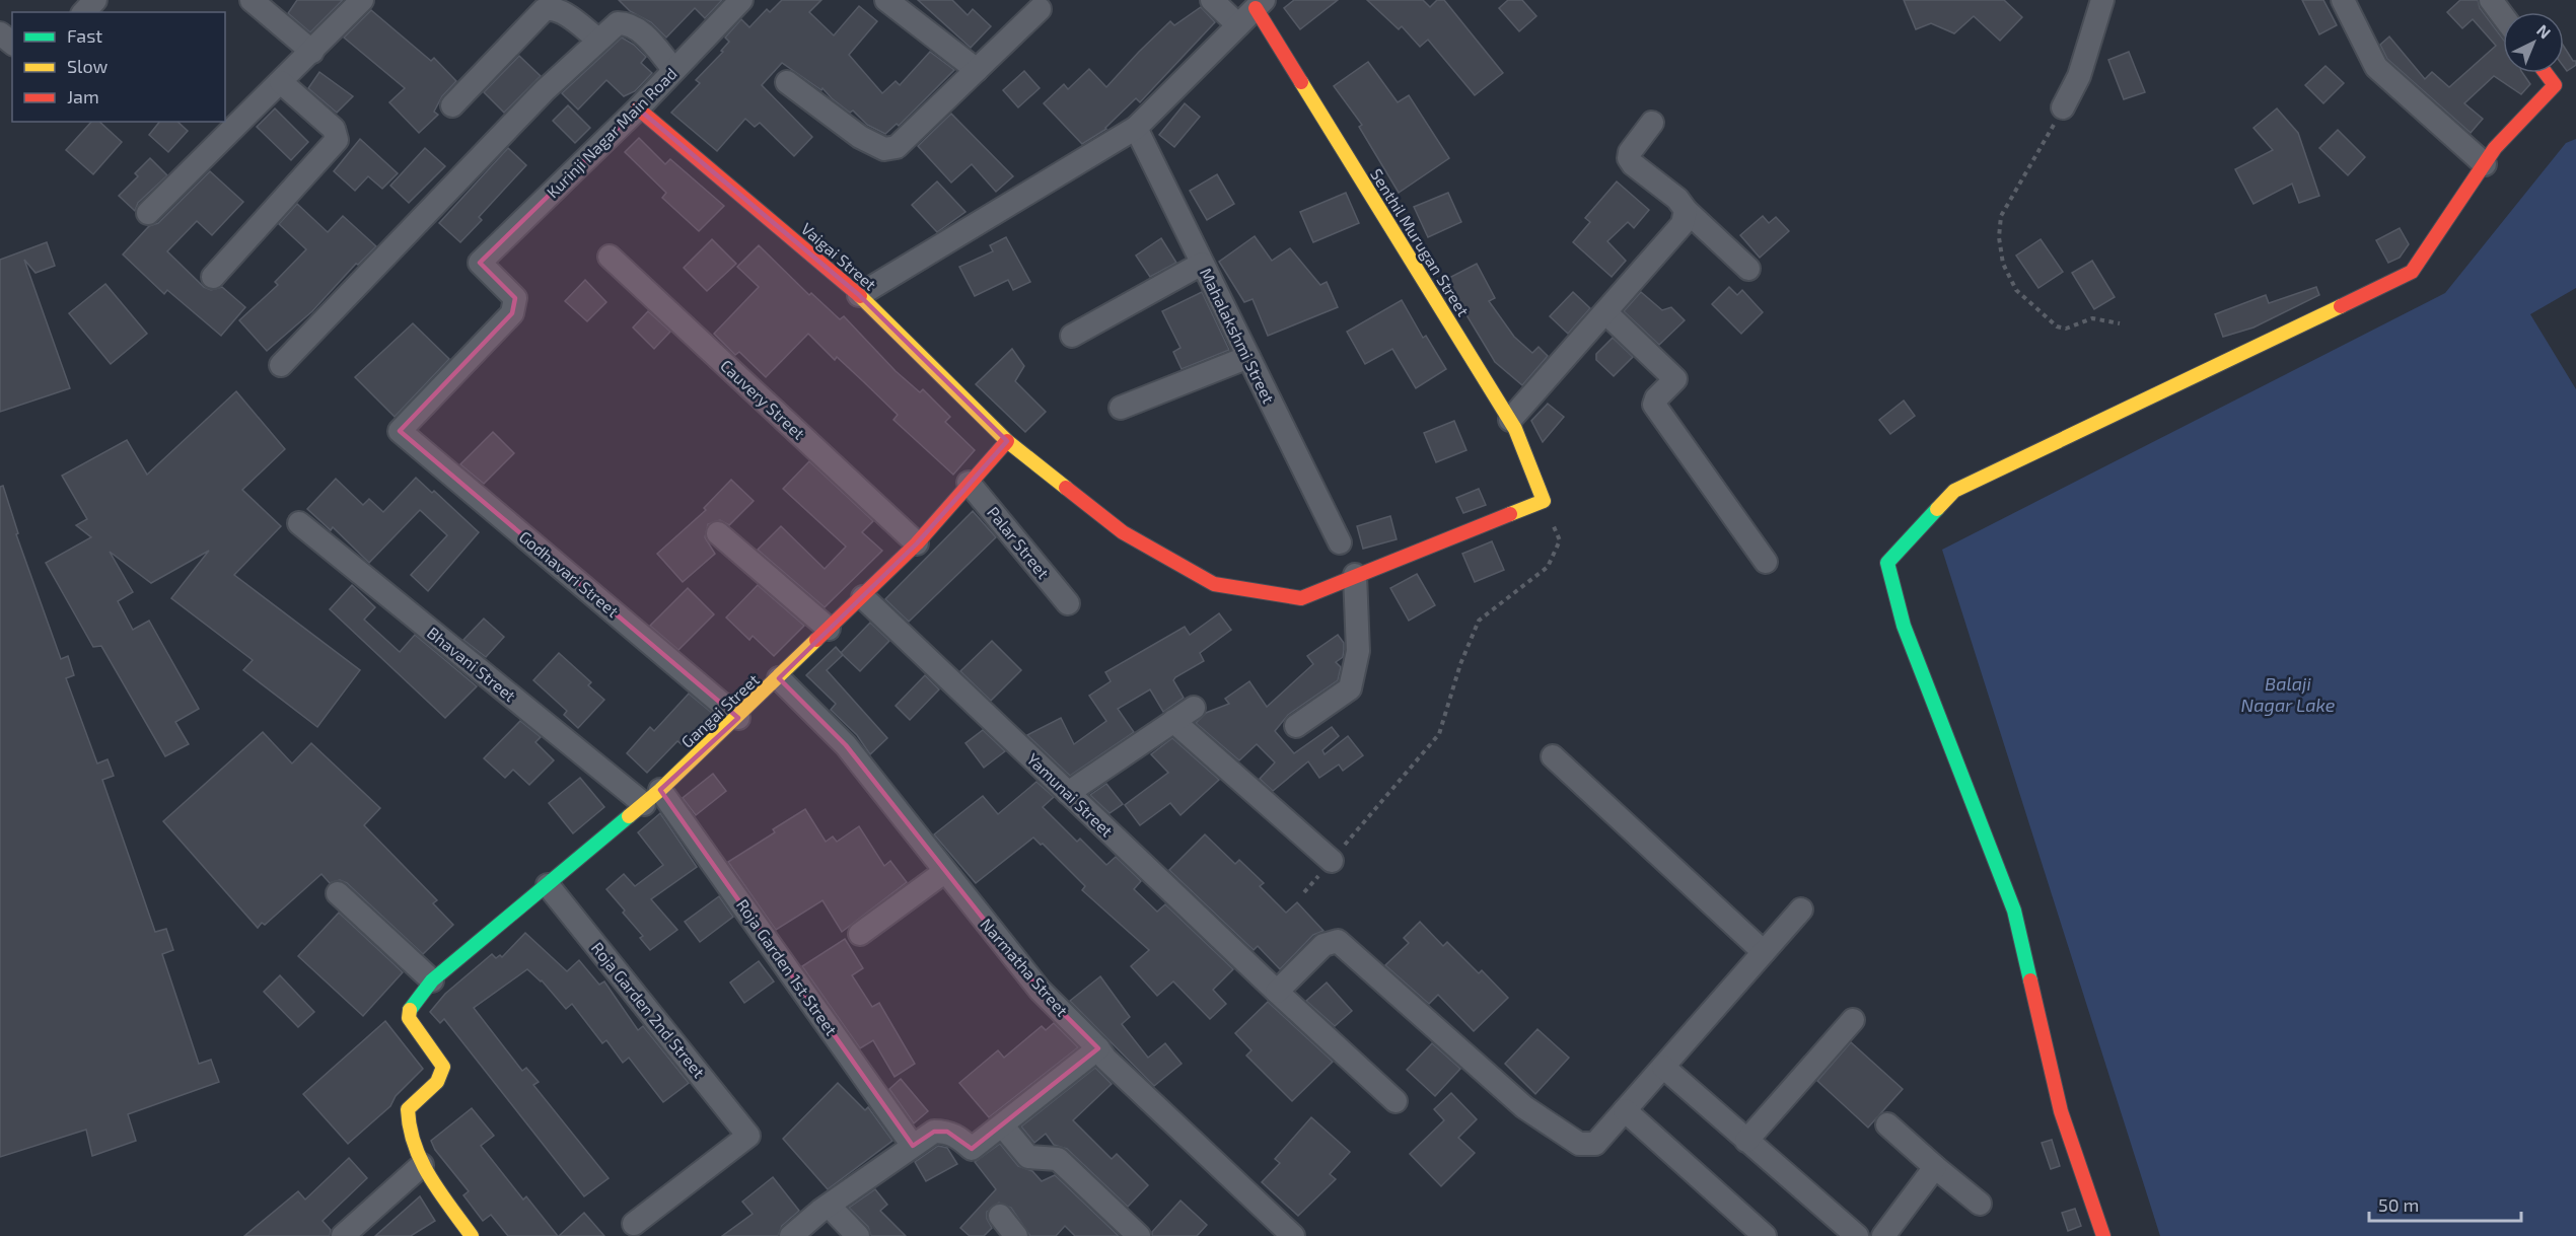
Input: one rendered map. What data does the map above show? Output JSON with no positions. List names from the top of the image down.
{
  "streets": {
    "street": [
      "Kurinji Nagar Main Road",
      "Senthil Murugan Street",
      "Vaigai Street",
      "Mahalakshmi Street",
      "Cauvery Street",
      "Palar Street",
      "Godhavari Street",
      "Bhavani Street",
      "Gangai Street",
      "Yamunai Street",
      "Roja Garden 1st Street",
      "Narmatha Street",
      "Roja Garden 2nd Street"
    ]
  },
  "crossings": [
    ["Kurinji Nagar Main Road", "Vaigai Street"],
    ["Kurinji Nagar Main Road", "Godhavari Street"],
    ["Senthil Murugan Street", "Vaigai Street"],
    ["Vaigai Street", "Gangai Street"],
    ["Cauvery Street", "Gangai Street"],
    ["Palar Street", "Gangai Street"],
    ["Godhavari Street", "Gangai Street"],
    ["Bhavani Street", "Gangai Street"],
    ["Bhavani Street", "Roja Garden 1st Street"],
    ["Gangai Street", "Yamunai Street"],
    ["Gangai Street", "Roja Garden 1st Street"],
    ["Gangai Street", "Narmatha Street"],
    ["Gangai Street", "Roja Garden 2nd Street"]
  ],
  "water": ["Balaji Nagar Lake"],
  "legend": ["Fast", "Slow", "Jam"],
  "scale_bar": "50 m",
  "north": "top right"
}
